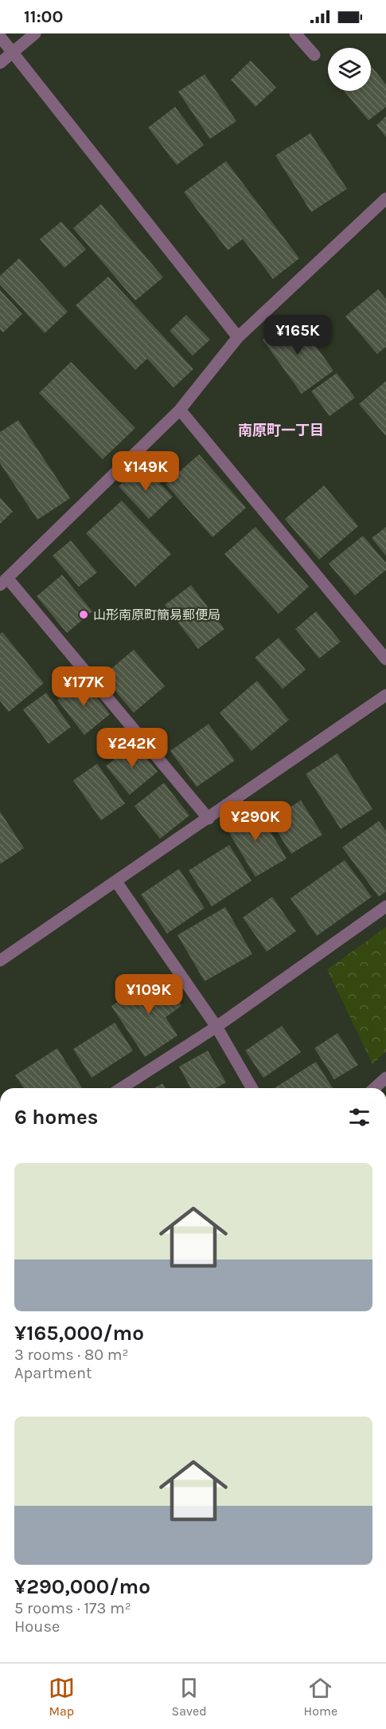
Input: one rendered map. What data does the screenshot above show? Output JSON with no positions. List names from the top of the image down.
{
  "districts": ["南原町一丁目"],
  "places": ["山形南原町簡易郵便局"],
  "page": {
    "status": "11:00",
    "price": [
      "¥165K",
      "¥149K",
      "¥177K",
      "¥242K",
      "¥290K",
      "¥109K"
    ],
    "heading": "6 homes",
    "list": [
      {
        "name": "¥165,000/mo",
        "note": "3 rooms · 80 m² · Apartment"
      },
      {
        "name": "¥290,000/mo",
        "note": "5 rooms · 173 m² · House"
      }
    ],
    "tabs": ["Map", "Saved", "Home"]
  }
}
